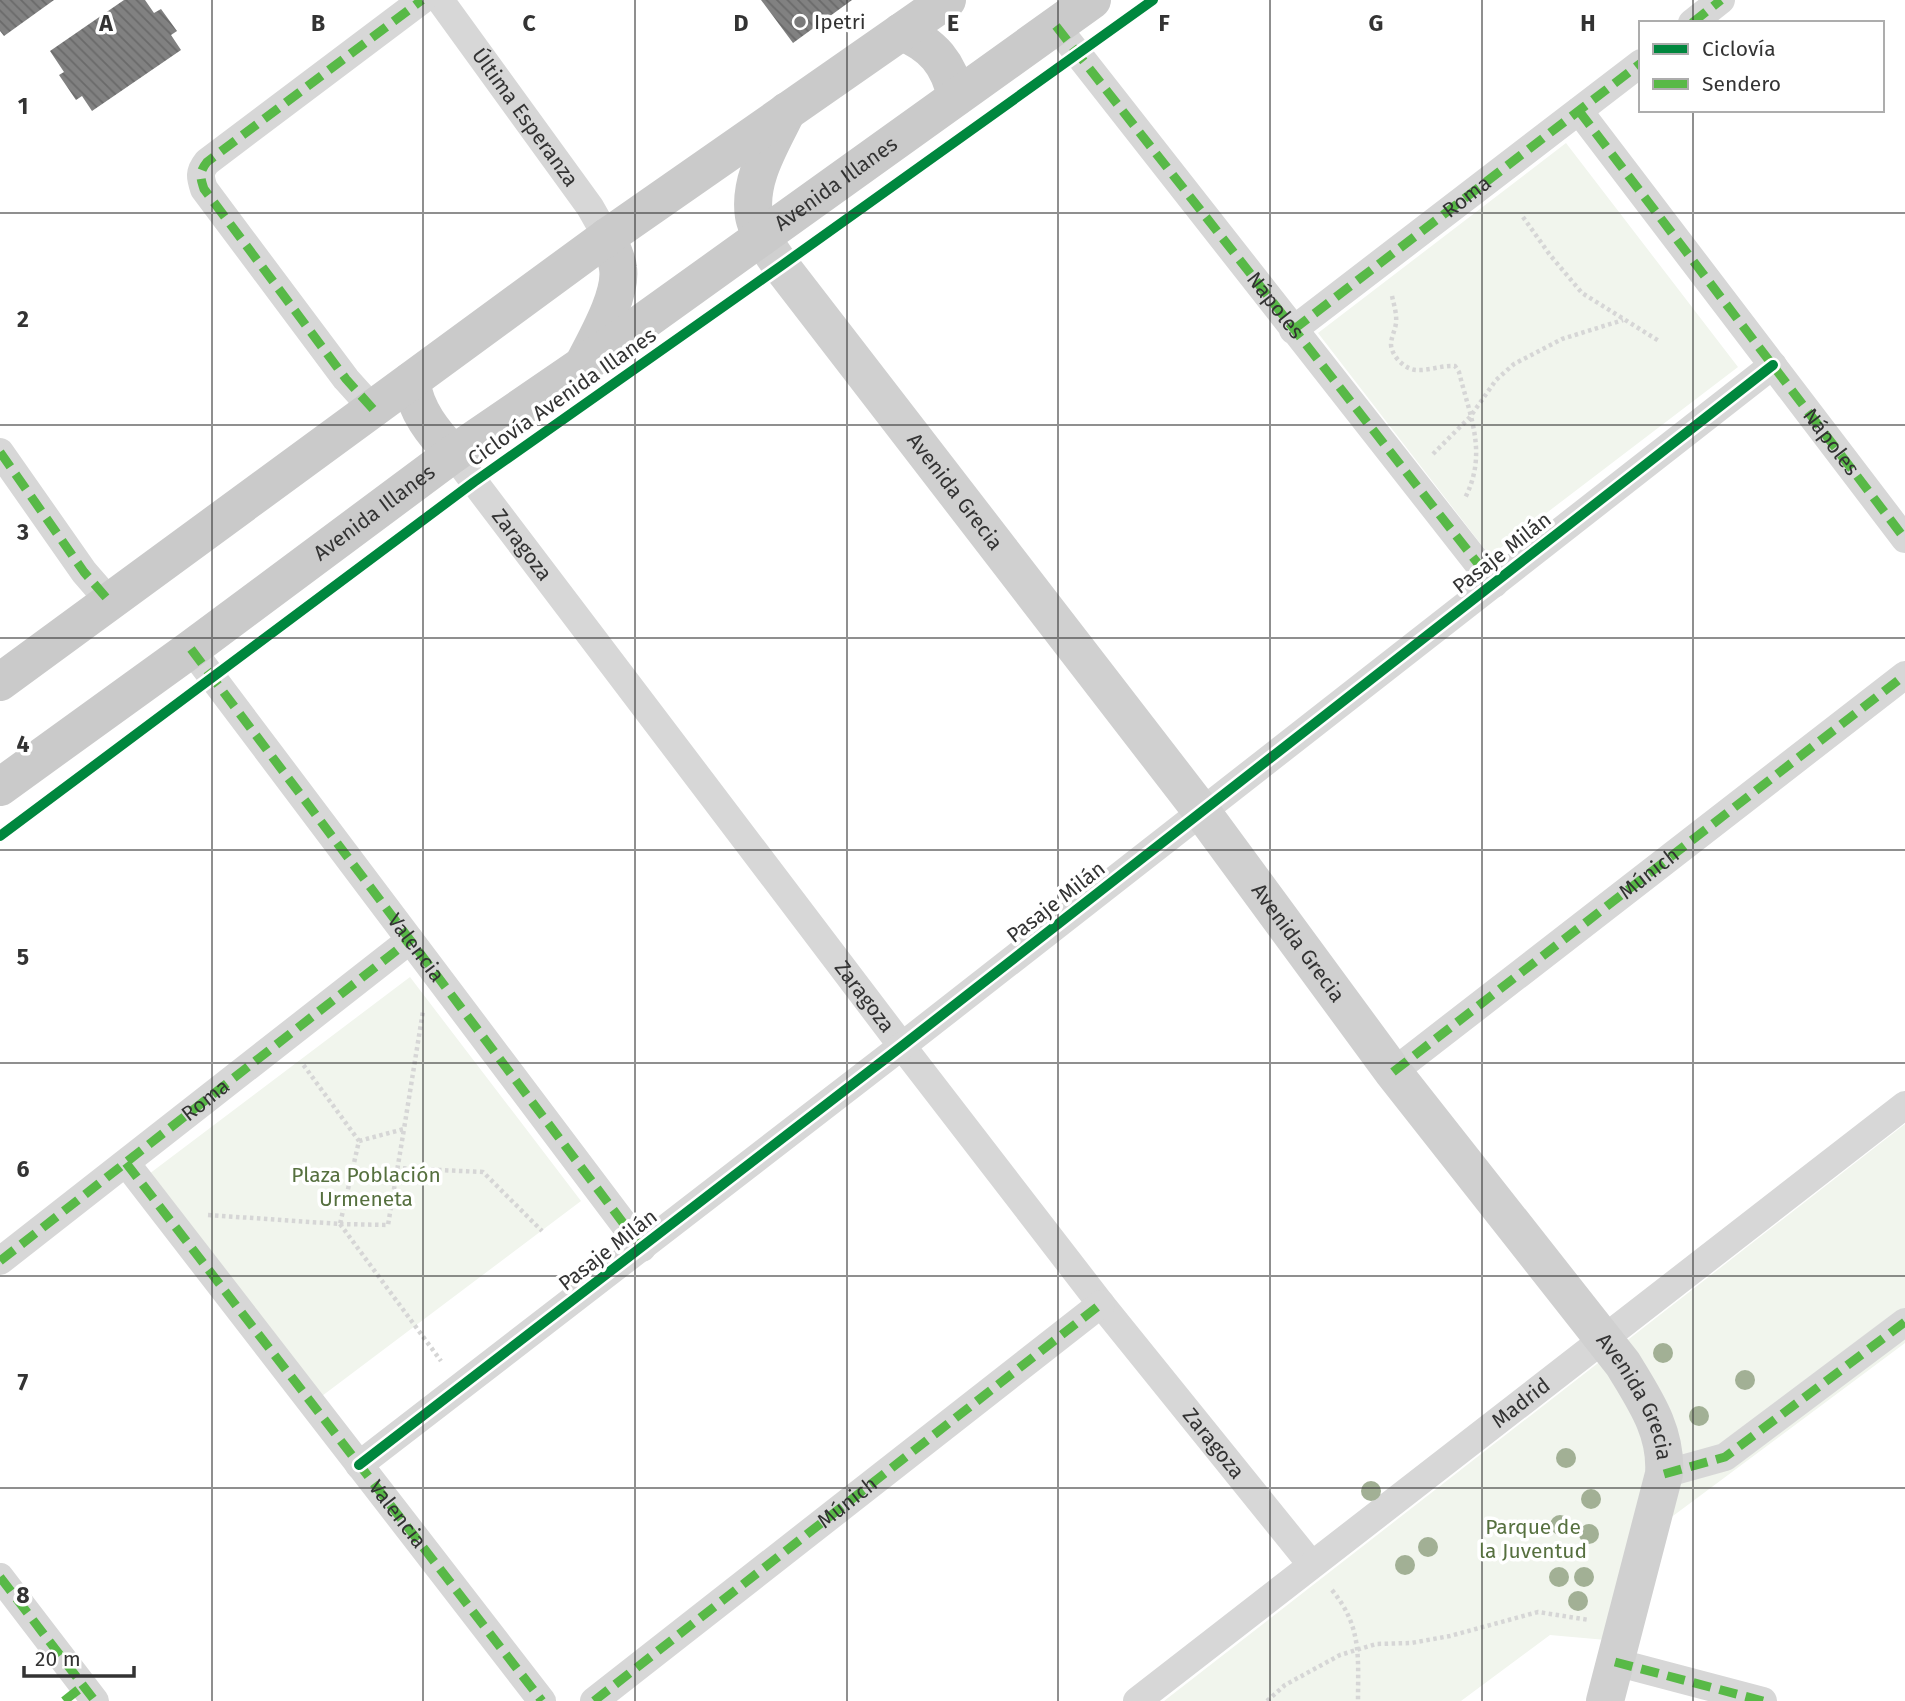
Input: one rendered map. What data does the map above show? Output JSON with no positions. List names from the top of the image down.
{
  "streets": {
    "main road": ["Avenida Illanes"],
    "street": [
      "Última Esperanza",
      "Roma",
      "Nápoles",
      "Avenida Grecia",
      "Zaragoza",
      "Pasaje Milán",
      "Múnich",
      "Valencia",
      "Madrid"
    ],
    "cycle path": ["Ciclovía Avenida Illanes"]
  },
  "crossings": [
    ["Avenida Illanes", "Nápoles"],
    ["Avenida Illanes", "Avenida Grecia"],
    ["Avenida Illanes", "Zaragoza"],
    ["Avenida Illanes", "Valencia"],
    ["Roma", "Nápoles"],
    ["Roma", "Valencia"],
    ["Nápoles", "Pasaje Milán"],
    ["Avenida Grecia", "Pasaje Milán"],
    ["Avenida Grecia", "Múnich"],
    ["Avenida Grecia", "Madrid"],
    ["Zaragoza", "Pasaje Milán"],
    ["Zaragoza", "Múnich"],
    ["Zaragoza", "Madrid"],
    ["Pasaje Milán", "Valencia"]
  ],
  "parks": ["Plaza Población Urmeneta", "Parque de la Juventud"],
  "places": ["Ipetri"],
  "legend": ["Ciclovía", "Sendero"],
  "scale_bar": "20 m",
  "grid": {
    "columns": [
      "A",
      "B",
      "C",
      "D",
      "E",
      "F",
      "G",
      "H"
    ],
    "rows": [
      "1",
      "2",
      "3",
      "4",
      "5",
      "6",
      "7",
      "8"
    ]
  }
}
